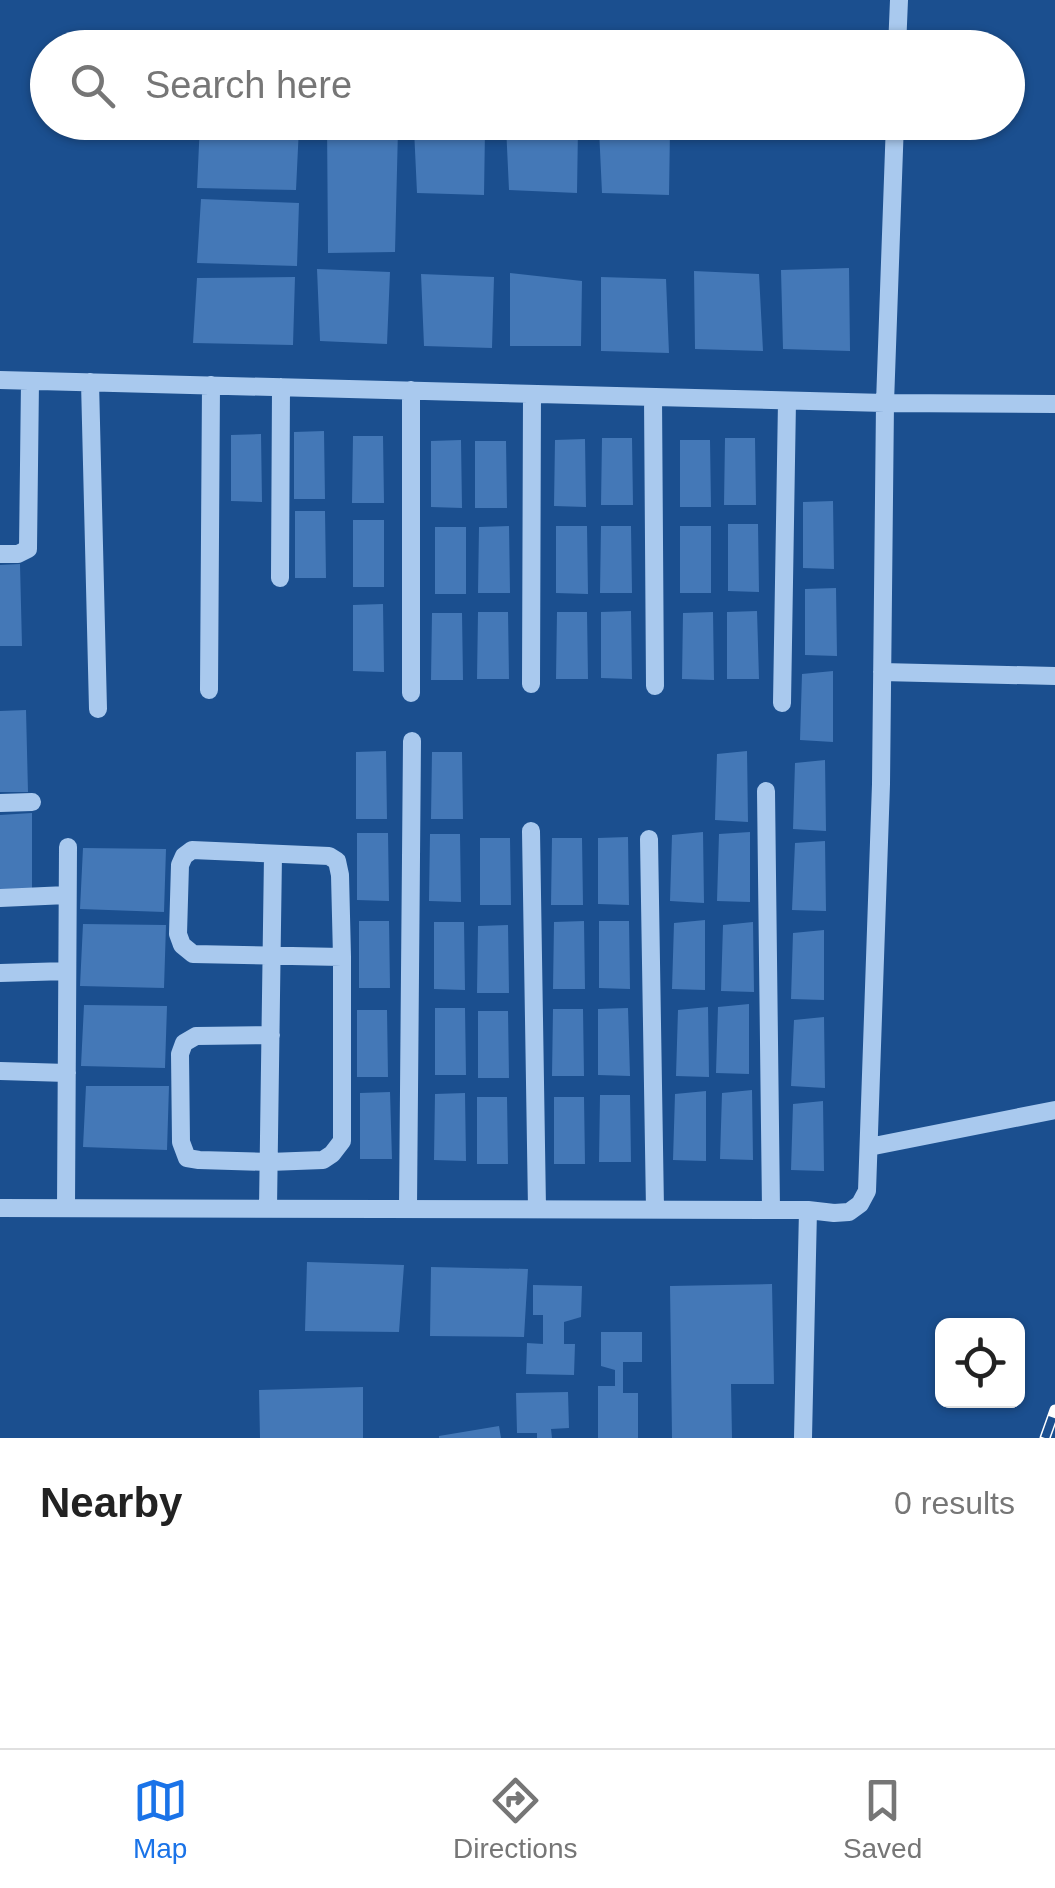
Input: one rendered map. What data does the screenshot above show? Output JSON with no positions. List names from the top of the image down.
{
  "page": {
    "search": "Search here",
    "heading": ["Nearby", "0 results"],
    "nav": ["Map", "Directions", "Saved"]
  }
}
